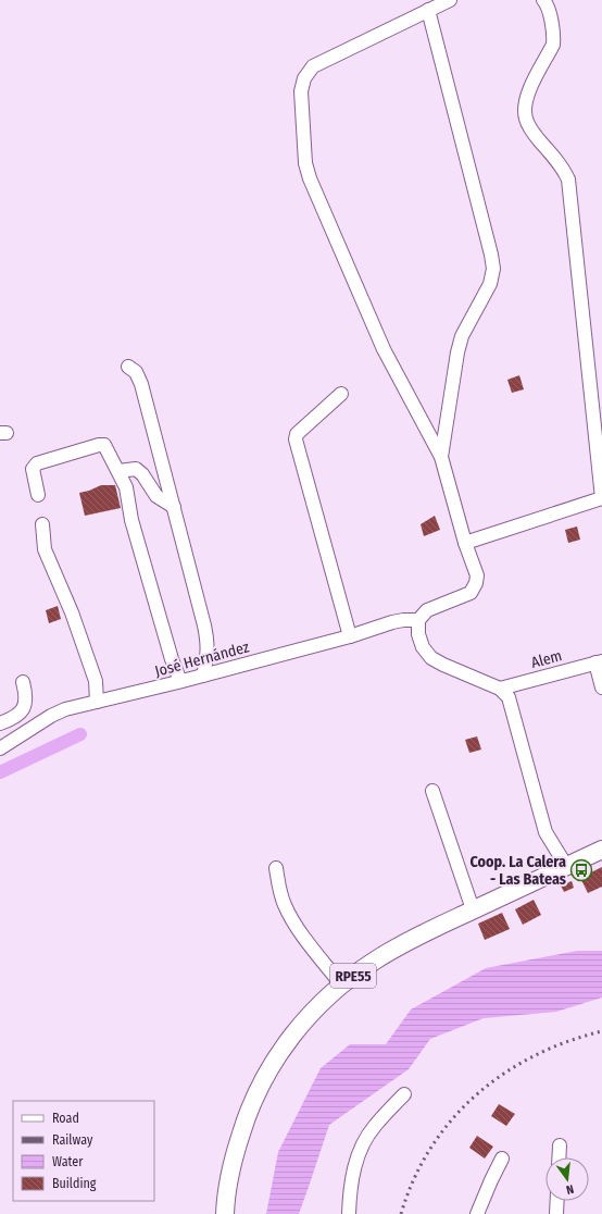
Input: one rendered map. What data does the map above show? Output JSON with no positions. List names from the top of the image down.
{
  "streets": {
    "main road": ["RPE55"],
    "street": ["José Hernández", "Alem"]
  },
  "places": {
    "bus stop": ["Coop. La Calera - Las Bateas"]
  },
  "legend": [
    "Road",
    "Railway",
    "Water",
    "Building"
  ],
  "north": "bottom"
}
